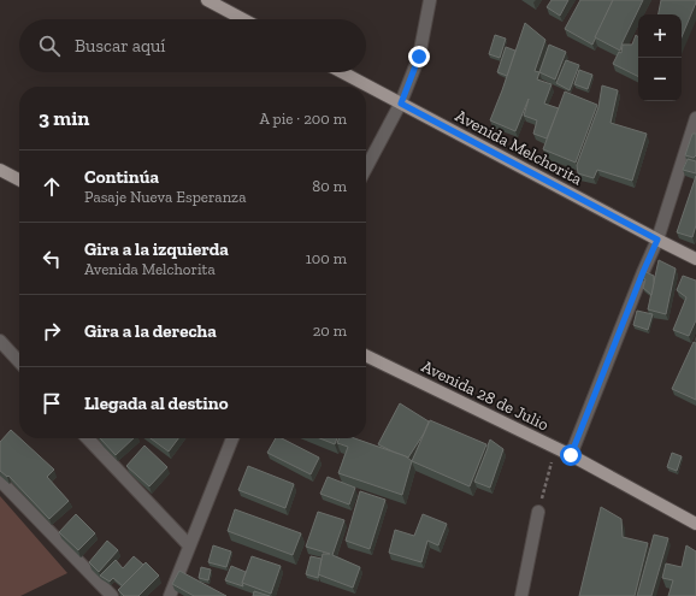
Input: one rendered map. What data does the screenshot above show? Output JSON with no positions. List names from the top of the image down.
{
  "streets": {
    "main road": ["Avenida Melchorita", "Avenida 28 de Julio"]
  },
  "page": {
    "map_buttons": ["+", "−"],
    "search": "Buscar aquí",
    "heading": ["3 min", "A pie · 200 m"],
    "list": [
      ["Continúa", "Pasaje Nueva Esperanza", "80 m"],
      ["Gira a la izquierda", "Avenida Melchorita", "100 m"],
      ["Gira a la derecha", "20 m"],
      "Llegada al destino"
    ]
  }
}
